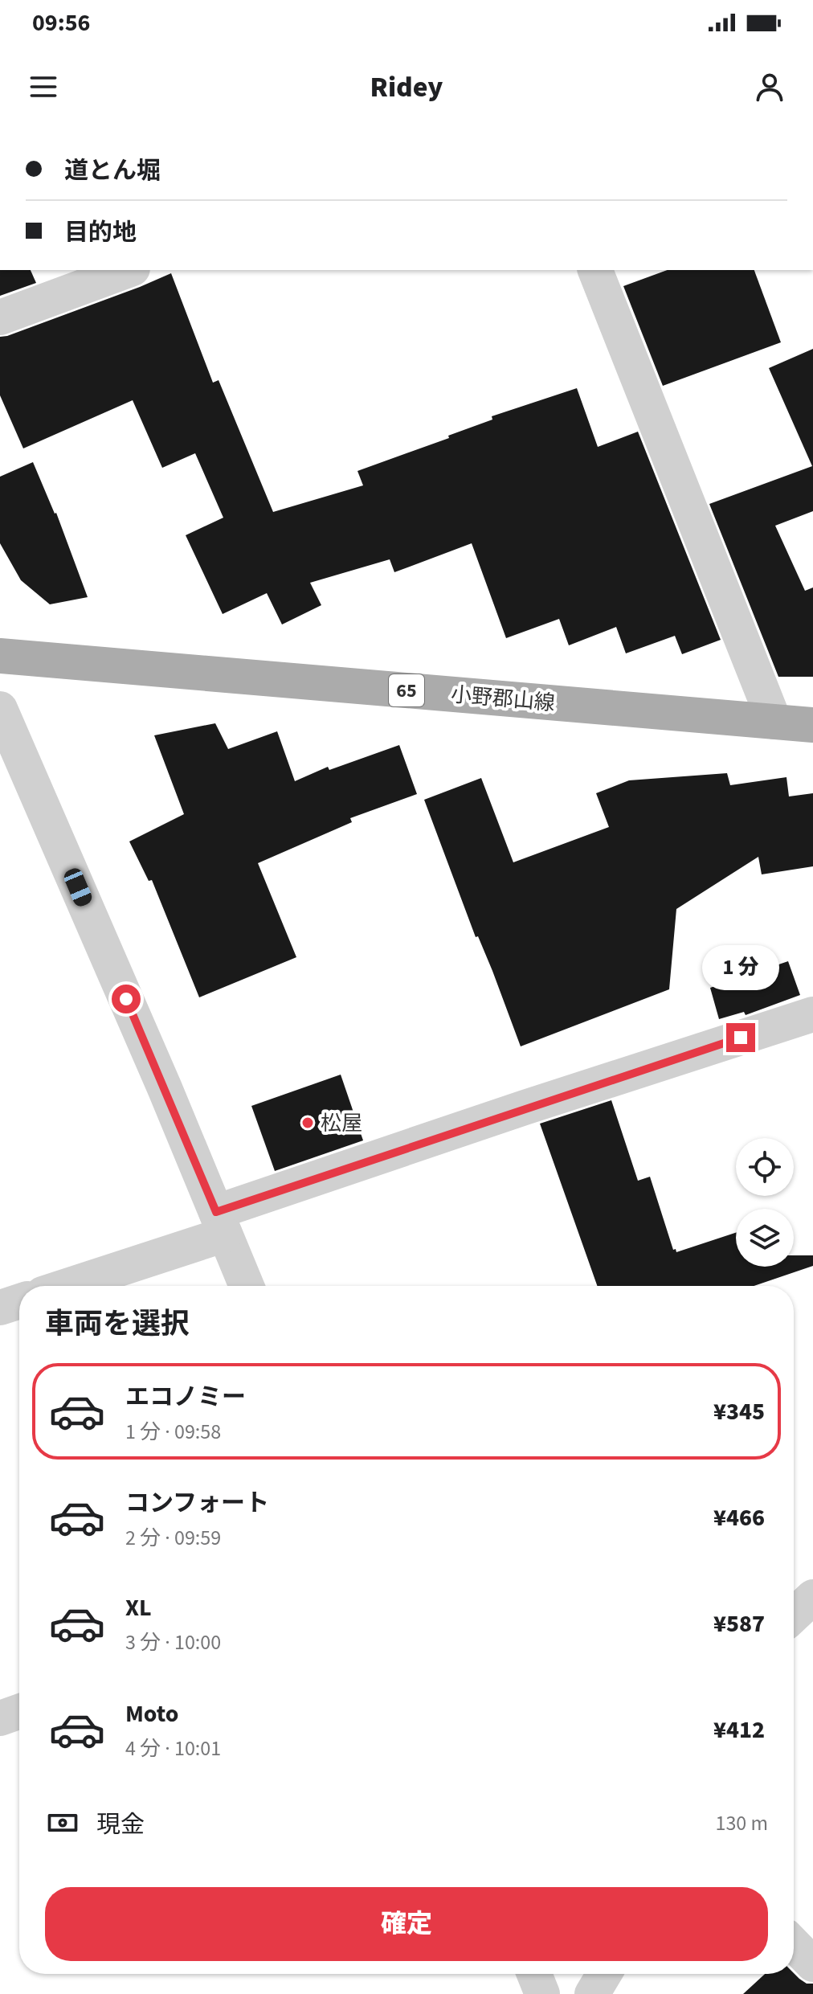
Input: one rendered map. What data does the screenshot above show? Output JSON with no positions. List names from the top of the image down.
{
  "streets": {
    "main road": ["65", "小野郡山線"]
  },
  "places": ["松屋"],
  "page": {
    "status": "09:56",
    "header": "Ridey",
    "banner": ["道とん堀", "目的地"],
    "bubble": "1 分",
    "heading": "車両を選択",
    "list": [
      {
        "name": "エコノミー",
        "note": "1 分 · 09:58",
        "value": "¥345"
      },
      {
        "name": "コンフォート",
        "note": "2 分 · 09:59",
        "value": "¥466"
      },
      {
        "name": "XL",
        "note": "3 分 · 10:00",
        "value": "¥587"
      },
      {
        "name": "Moto",
        "note": "4 分 · 10:01",
        "value": "¥412"
      }
    ],
    "pay": ["現金", "130 m"],
    "buttons": "確定"
  }
}
